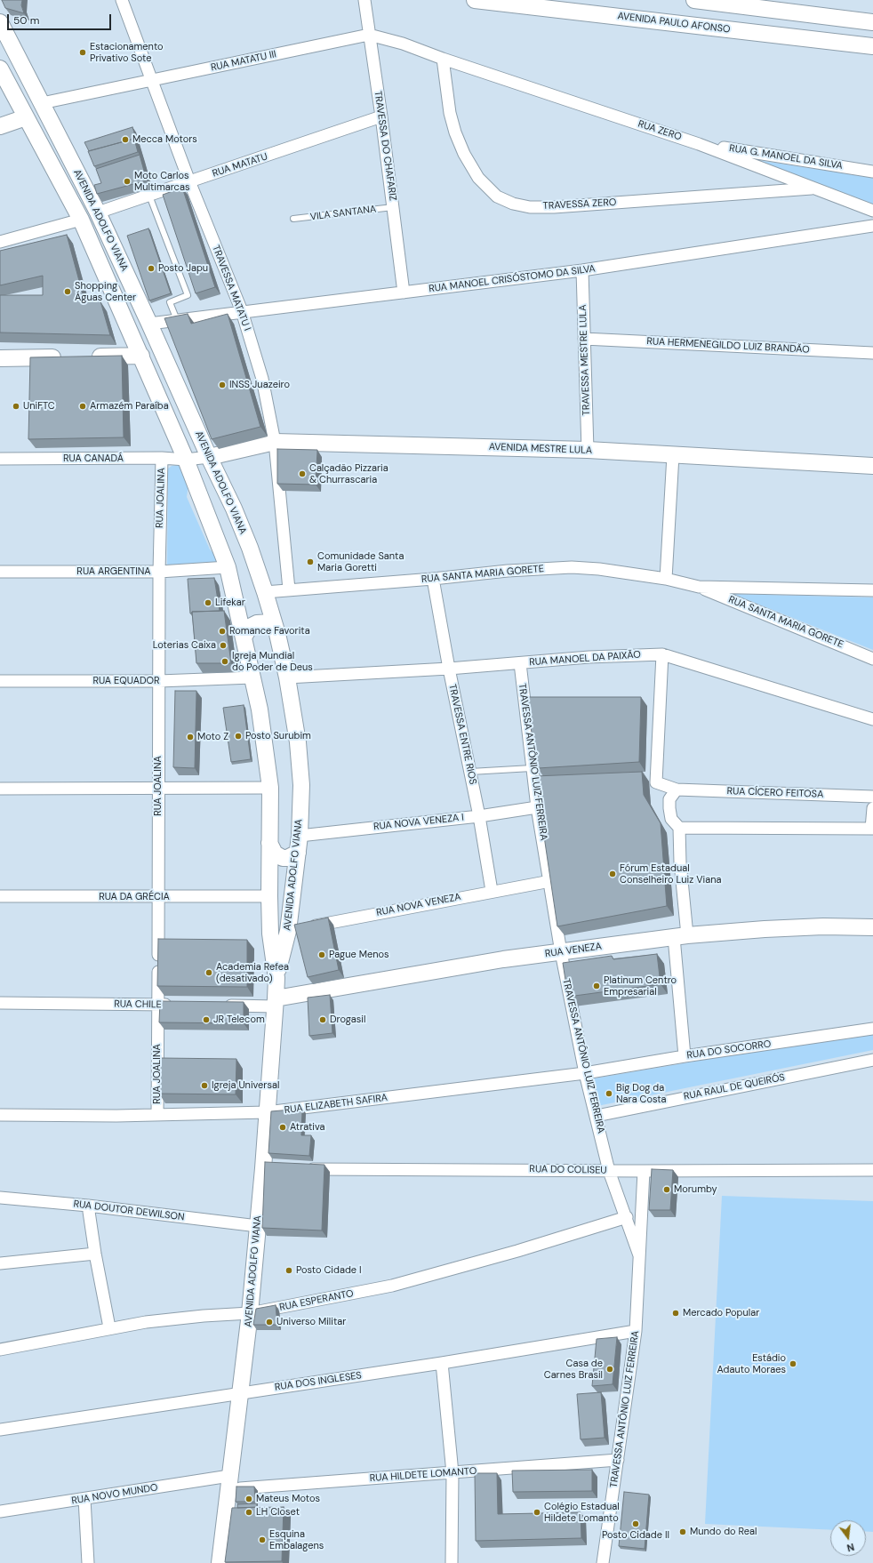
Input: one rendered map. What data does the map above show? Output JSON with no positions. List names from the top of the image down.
{
  "streets": {
    "main road": [
      "AVENIDA PAULO AFONSO",
      "AVENIDA ADOLFO VIANA",
      "AVENIDA MESTRE LULA",
      "RUA VENEZA"
    ],
    "street": [
      "RUA MATATU III",
      "RUA ZERO",
      "TRAVESSA DO CHAFARIZ",
      "RUA G. MANOEL DA SILVA",
      "RUA MATATU",
      "TRAVESSA ZERO",
      "RUA MANOEL CRISÓSTOMO DA SILVA",
      "TRAVESSA MATATU I",
      "RUA HERMENEGILDO LUIZ BRANDÃO",
      "TRAVESSA MESTRE LULA",
      "RUA CANADÁ",
      "RUA JOALINA",
      "RUA ARGENTINA",
      "RUA SANTA MARIA GORETE",
      "RUA MANOEL DA PAIXÃO",
      "RUA EQUADOR",
      "TRAVESSA ENTRE RIOS",
      "TRAVESSA ANTÔNIO LUIZ FERREIRA",
      "RUA CÍCERO FEITOSA",
      "RUA NOVA VENEZA I",
      "RUA DA GRÉCIA",
      "RUA NOVA VENEZA",
      "RUA CHILE",
      "RUA DO SOCORRO",
      "RUA RAUL DE QUEIRÓS",
      "RUA ELIZABETH SAFIRA",
      "RUA DO COLISEU",
      "RUA DOUTOR DEWILSON",
      "RUA ESPERANTO",
      "RUA DOS INGLESES",
      "RUA HILDETE LOMANTO",
      "RUA NOVO MUNDO"
    ],
    "lane": ["VILA SANTANA"]
  },
  "crossings": [
    ["RUA MATATU III", "RUA ZERO"],
    ["RUA MATATU III", "TRAVESSA DO CHAFARIZ"],
    ["RUA MATATU III", "TRAVESSA ZERO"],
    ["RUA MATATU III", "AVENIDA ADOLFO VIANA"],
    ["RUA MATATU III", "TRAVESSA MATATU I"],
    ["RUA ZERO", "RUA G. MANOEL DA SILVA"],
    ["RUA ZERO", "TRAVESSA ZERO"],
    ["TRAVESSA DO CHAFARIZ", "RUA MATATU"],
    ["TRAVESSA DO CHAFARIZ", "VILA SANTANA"],
    ["TRAVESSA DO CHAFARIZ", "RUA MANOEL CRISÓSTOMO DA SILVA"],
    ["RUA MATATU", "AVENIDA ADOLFO VIANA"],
    ["RUA MATATU", "TRAVESSA MATATU I"],
    ["AVENIDA ADOLFO VIANA", "RUA MANOEL CRISÓSTOMO DA SILVA"],
    ["AVENIDA ADOLFO VIANA", "AVENIDA MESTRE LULA"],
    ["AVENIDA ADOLFO VIANA", "RUA CANADÁ"],
    ["AVENIDA ADOLFO VIANA", "RUA ARGENTINA"],
    ["AVENIDA ADOLFO VIANA", "RUA SANTA MARIA GORETE"],
    ["AVENIDA ADOLFO VIANA", "RUA MANOEL DA PAIXÃO"],
    ["AVENIDA ADOLFO VIANA", "RUA EQUADOR"],
    ["AVENIDA ADOLFO VIANA", "RUA NOVA VENEZA I"],
    ["AVENIDA ADOLFO VIANA", "RUA DA GRÉCIA"],
    ["AVENIDA ADOLFO VIANA", "RUA NOVA VENEZA"],
    ["AVENIDA ADOLFO VIANA", "RUA VENEZA"],
    ["AVENIDA ADOLFO VIANA", "RUA ELIZABETH SAFIRA"],
    ["AVENIDA ADOLFO VIANA", "RUA DOUTOR DEWILSON"],
    ["AVENIDA ADOLFO VIANA", "RUA ESPERANTO"],
    ["AVENIDA ADOLFO VIANA", "RUA DOS INGLESES"],
    ["AVENIDA ADOLFO VIANA", "RUA HILDETE LOMANTO"],
    ["AVENIDA ADOLFO VIANA", "RUA NOVO MUNDO"],
    ["RUA MANOEL CRISÓSTOMO DA SILVA", "TRAVESSA MATATU I"],
    ["RUA MANOEL CRISÓSTOMO DA SILVA", "TRAVESSA MESTRE LULA"],
    ["TRAVESSA MATATU I", "AVENIDA MESTRE LULA"],
    ["TRAVESSA MATATU I", "RUA SANTA MARIA GORETE"],
    ["RUA HERMENEGILDO LUIZ BRANDÃO", "TRAVESSA MESTRE LULA"],
    ["TRAVESSA MESTRE LULA", "AVENIDA MESTRE LULA"],
    ["AVENIDA MESTRE LULA", "RUA CANADÁ"],
    ["RUA CANADÁ", "RUA JOALINA"],
    ["RUA JOALINA", "RUA ARGENTINA"],
    ["RUA JOALINA", "RUA EQUADOR"],
    ["RUA JOALINA", "RUA DA GRÉCIA"],
    ["RUA JOALINA", "RUA CHILE"],
    ["RUA JOALINA", "RUA ELIZABETH SAFIRA"],
    ["RUA SANTA MARIA GORETE", "TRAVESSA ENTRE RIOS"],
    ["RUA MANOEL DA PAIXÃO", "TRAVESSA ENTRE RIOS"],
    ["RUA MANOEL DA PAIXÃO", "TRAVESSA ANTÔNIO LUIZ FERREIRA"],
    ["RUA MANOEL DA PAIXÃO", "RUA CÍCERO FEITOSA"],
    ["TRAVESSA ENTRE RIOS", "RUA NOVA VENEZA I"],
    ["TRAVESSA ENTRE RIOS", "RUA NOVA VENEZA"],
    ["TRAVESSA ANTÔNIO LUIZ FERREIRA", "RUA NOVA VENEZA I"],
    ["TRAVESSA ANTÔNIO LUIZ FERREIRA", "RUA NOVA VENEZA"],
    ["TRAVESSA ANTÔNIO LUIZ FERREIRA", "RUA VENEZA"],
    ["TRAVESSA ANTÔNIO LUIZ FERREIRA", "RUA DO SOCORRO"],
    ["TRAVESSA ANTÔNIO LUIZ FERREIRA", "RUA RAUL DE QUEIRÓS"],
    ["TRAVESSA ANTÔNIO LUIZ FERREIRA", "RUA ELIZABETH SAFIRA"],
    ["TRAVESSA ANTÔNIO LUIZ FERREIRA", "RUA DO COLISEU"],
    ["TRAVESSA ANTÔNIO LUIZ FERREIRA", "RUA ESPERANTO"],
    ["TRAVESSA ANTÔNIO LUIZ FERREIRA", "RUA DOS INGLESES"],
    ["TRAVESSA ANTÔNIO LUIZ FERREIRA", "RUA HILDETE LOMANTO"],
    ["RUA DO SOCORRO", "RUA ELIZABETH SAFIRA"],
    ["RUA HILDETE LOMANTO", "RUA NOVO MUNDO"]
  ],
  "places": [
    "Estacionamento Privativo Sote",
    "Mecca Motors",
    "Moto Carlos Multimarcas",
    "Posto Japu",
    "Shopping Águas Center",
    "INSS Juazeiro",
    "UniFTC",
    "Armazém Paraíba",
    "Calçadão Pizzaria & Churrascaria",
    "Comunidade Santa Maria Goretti",
    "Lifekar",
    "Romance Favorita",
    "Loterias Caixa",
    "Igreja Mundial do Poder de Deus",
    "Posto Surubim",
    "Moto Z",
    "Fórum Estadual Conselheiro Luiz Viana",
    "Pague Menos",
    "Academia Refea (desativado)",
    "Platinum Centro Empresarial",
    "JR Telecom",
    "Drogasil",
    "Igreja Universal",
    "Big Dog da Nara Costa",
    "Atrativa",
    "Morumby",
    "Posto Cidade I",
    "Mercado Popular",
    "Universo Militar",
    "Estádio Adauto Moraes",
    "Casa de Carnes Brasil",
    "Mateus Motos",
    "LH Closet",
    "Colégio Estadual Hildete Lomanto",
    "Posto Cidade II",
    "Mundo do Real",
    "Esquina Embalagens"
  ],
  "scale_bar": "50 m",
  "north": "bottom"
}
